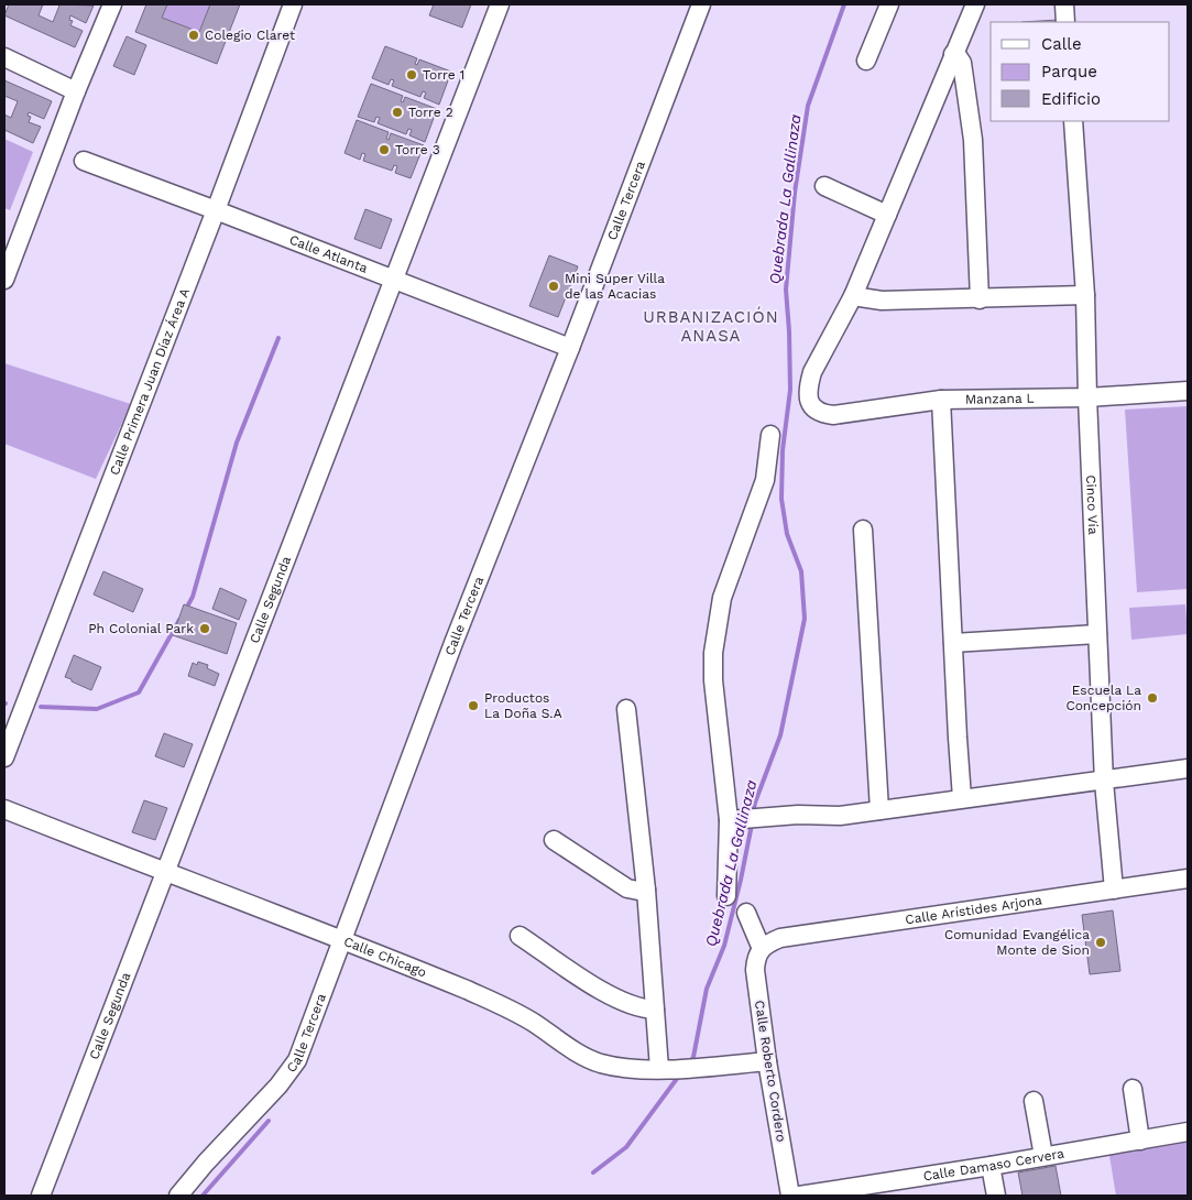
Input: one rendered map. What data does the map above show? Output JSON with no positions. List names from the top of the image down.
{
  "streets": {
    "street": [
      "Calle Tercera",
      "Calle Atlanta",
      "Calle Primera Juan Díaz Área A",
      "Manzana L",
      "Cinco Vía",
      "Calle Segunda",
      "Calle Arístides Arjona",
      "Calle Chicago",
      "Calle Roberto Cordero",
      "Calle Damaso Cervera"
    ]
  },
  "crossings": [
    ["Calle Tercera", "Calle Atlanta"],
    ["Calle Tercera", "Calle Chicago"],
    ["Calle Atlanta", "Calle Primera Juan Díaz Área A"],
    ["Calle Atlanta", "Calle Segunda"],
    ["Manzana L", "Cinco Vía"],
    ["Cinco Vía", "Calle Arístides Arjona"],
    ["Calle Segunda", "Calle Chicago"],
    ["Calle Arístides Arjona", "Calle Roberto Cordero"],
    ["Calle Chicago", "Calle Roberto Cordero"]
  ],
  "districts": ["URBANIZACIÓN ANASA"],
  "water": ["Quebrada La Gallinaza"],
  "places": [
    "Colegio Claret",
    "Torre 1",
    "Torre 2",
    "Torre 3",
    "Mini Super Villa de las Acacias",
    "Ph Colonial Park",
    "Escuela La Concepción",
    "Productos La Doña S.A",
    "Comunidad Evangélica Monte de Sion"
  ],
  "legend": ["Calle", "Parque", "Edificio"]
}
